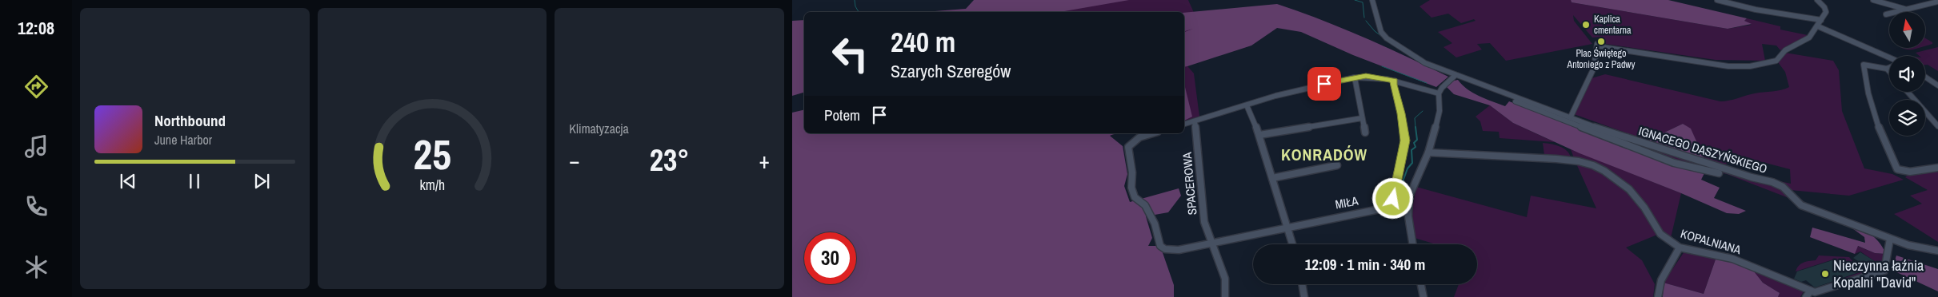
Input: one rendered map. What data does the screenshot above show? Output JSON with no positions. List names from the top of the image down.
{
  "streets": {
    "street": [
      "IGNACEGO DASZYŃSKIEGO",
      "SPACEROWA",
      "MIŁA",
      "KOPALNIANA"
    ]
  },
  "crossings": [
    ["IGNACEGO DASZYŃSKIEGO", "KOPALNIANA"],
    ["SPACEROWA", "MIŁA"]
  ],
  "districts": ["KONRADÓW"],
  "places": ["Kaplica cmentarna", "Plac Świętego Antoniego z Padwy", "Nieczynna łaźnia Kopalni \"David\""],
  "north": "top",
  "page": {
    "tabs": "12:08",
    "tile": "Klimatyzacja",
    "turn": ["240 m", "Szarych Szeregów"],
    "then": "Potem",
    "song": ["Northbound", "June Harbor"],
    "heat": ["−", "23°", "+"],
    "limit": "30",
    "trip": "12:09 · 1 min · 340 m",
    "gauge": ["25", "km/h"]
  }
}
